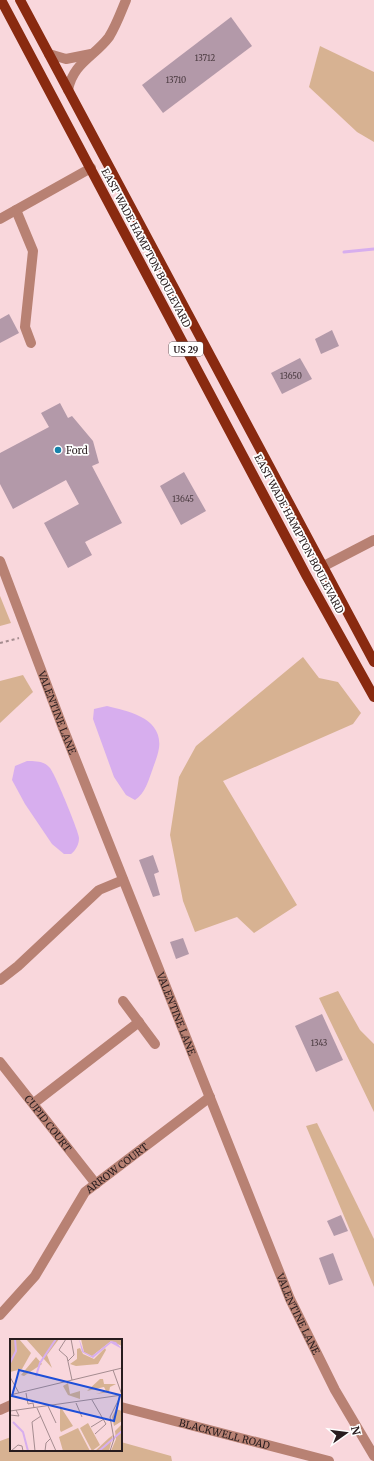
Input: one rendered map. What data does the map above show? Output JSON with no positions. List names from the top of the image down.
{
  "streets": {
    "main road": ["EAST WADE HAMPTON BOULEVARD", "US 29"],
    "street": [
      "VALENTINE LANE",
      "CUPID COURT",
      "ARROW COURT",
      "BLACKWELL ROAD"
    ]
  },
  "crossings": [
    ["VALENTINE LANE", "ARROW COURT"],
    ["CUPID COURT", "ARROW COURT"]
  ],
  "places": ["Ford"],
  "house_numbers": [
    "13712",
    "13710",
    "13650",
    "13645",
    "1343"
  ],
  "north": "right"
}
